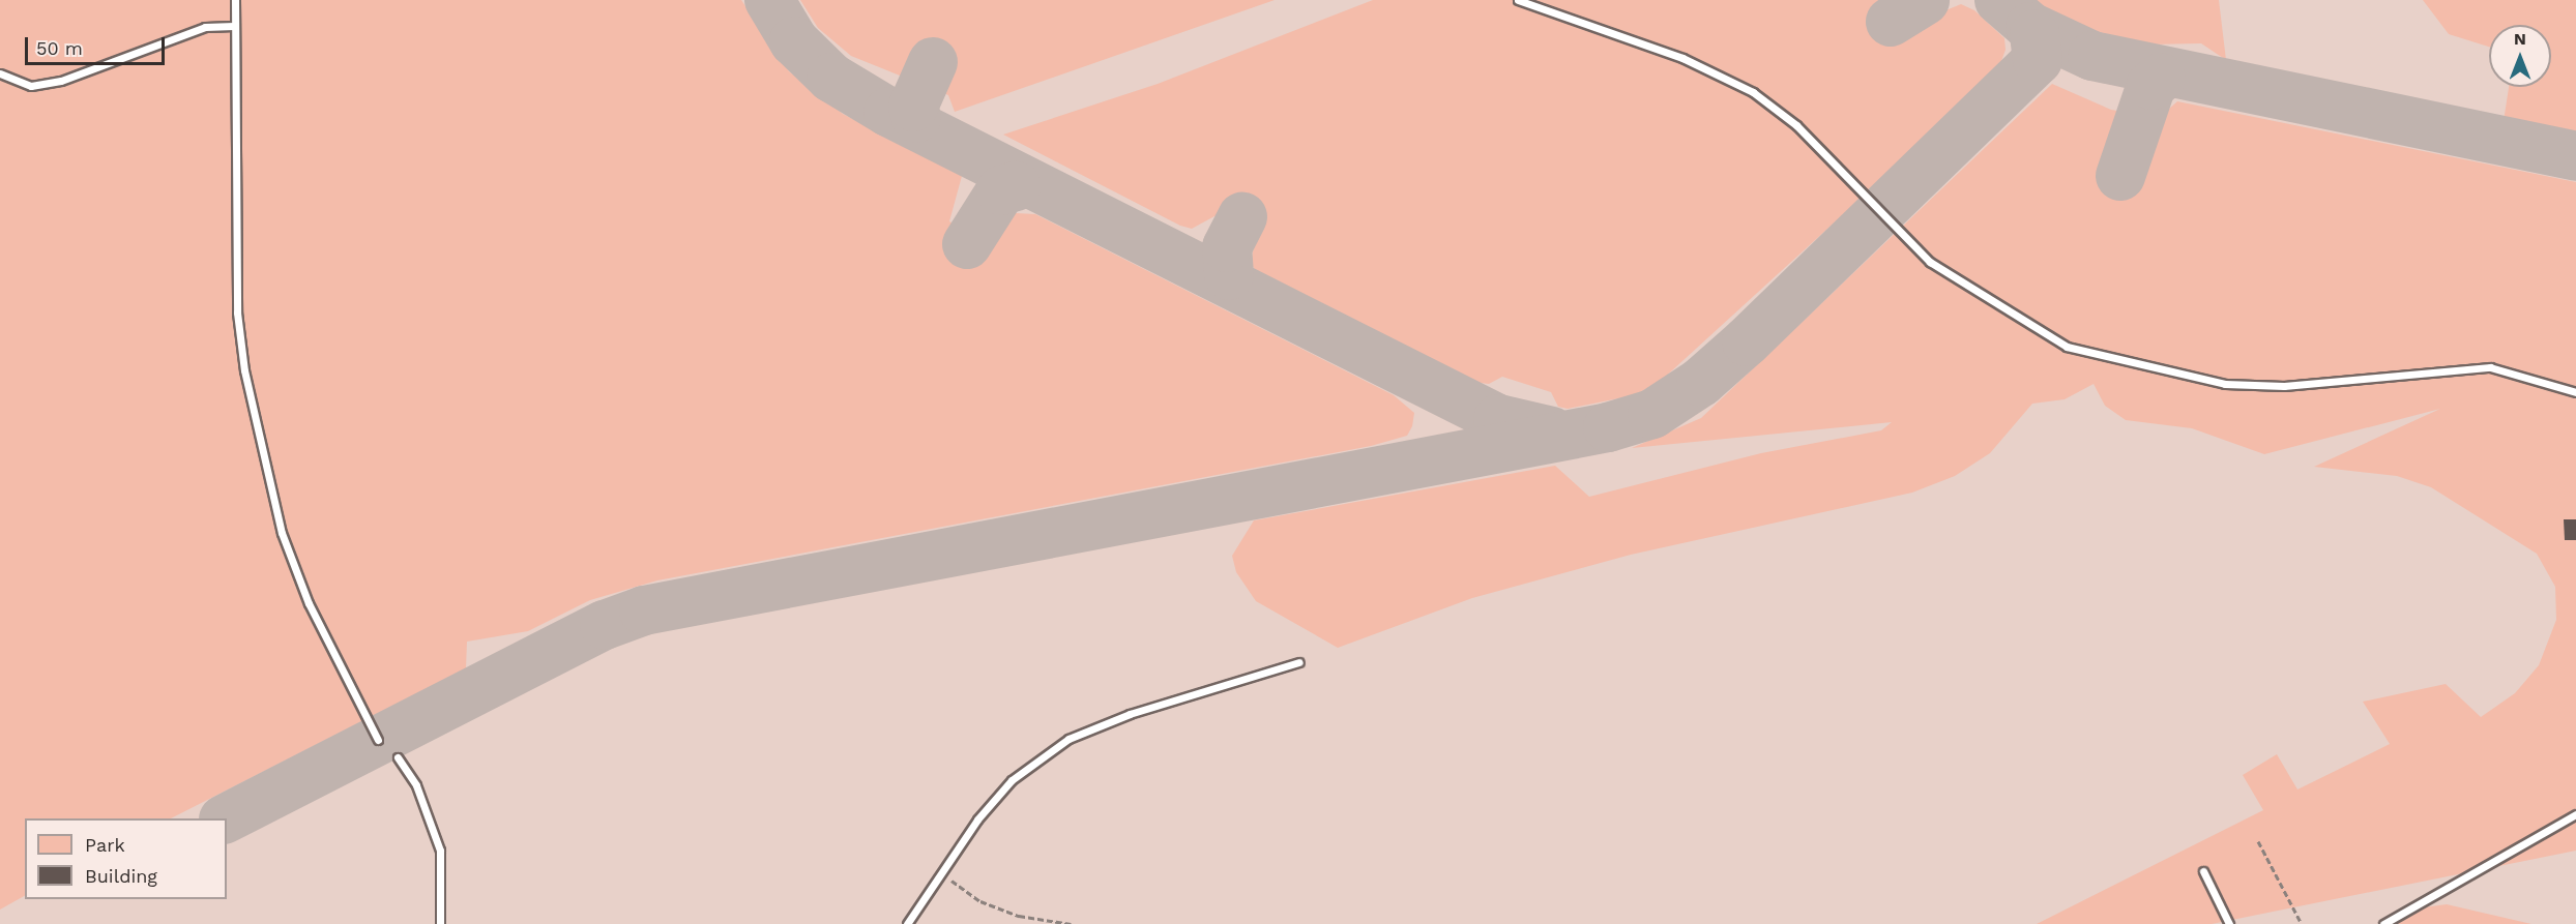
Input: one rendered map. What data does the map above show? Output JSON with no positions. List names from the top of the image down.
{
  "legend": ["Park", "Building"],
  "scale_bar": "50 m",
  "north": "top"
}
